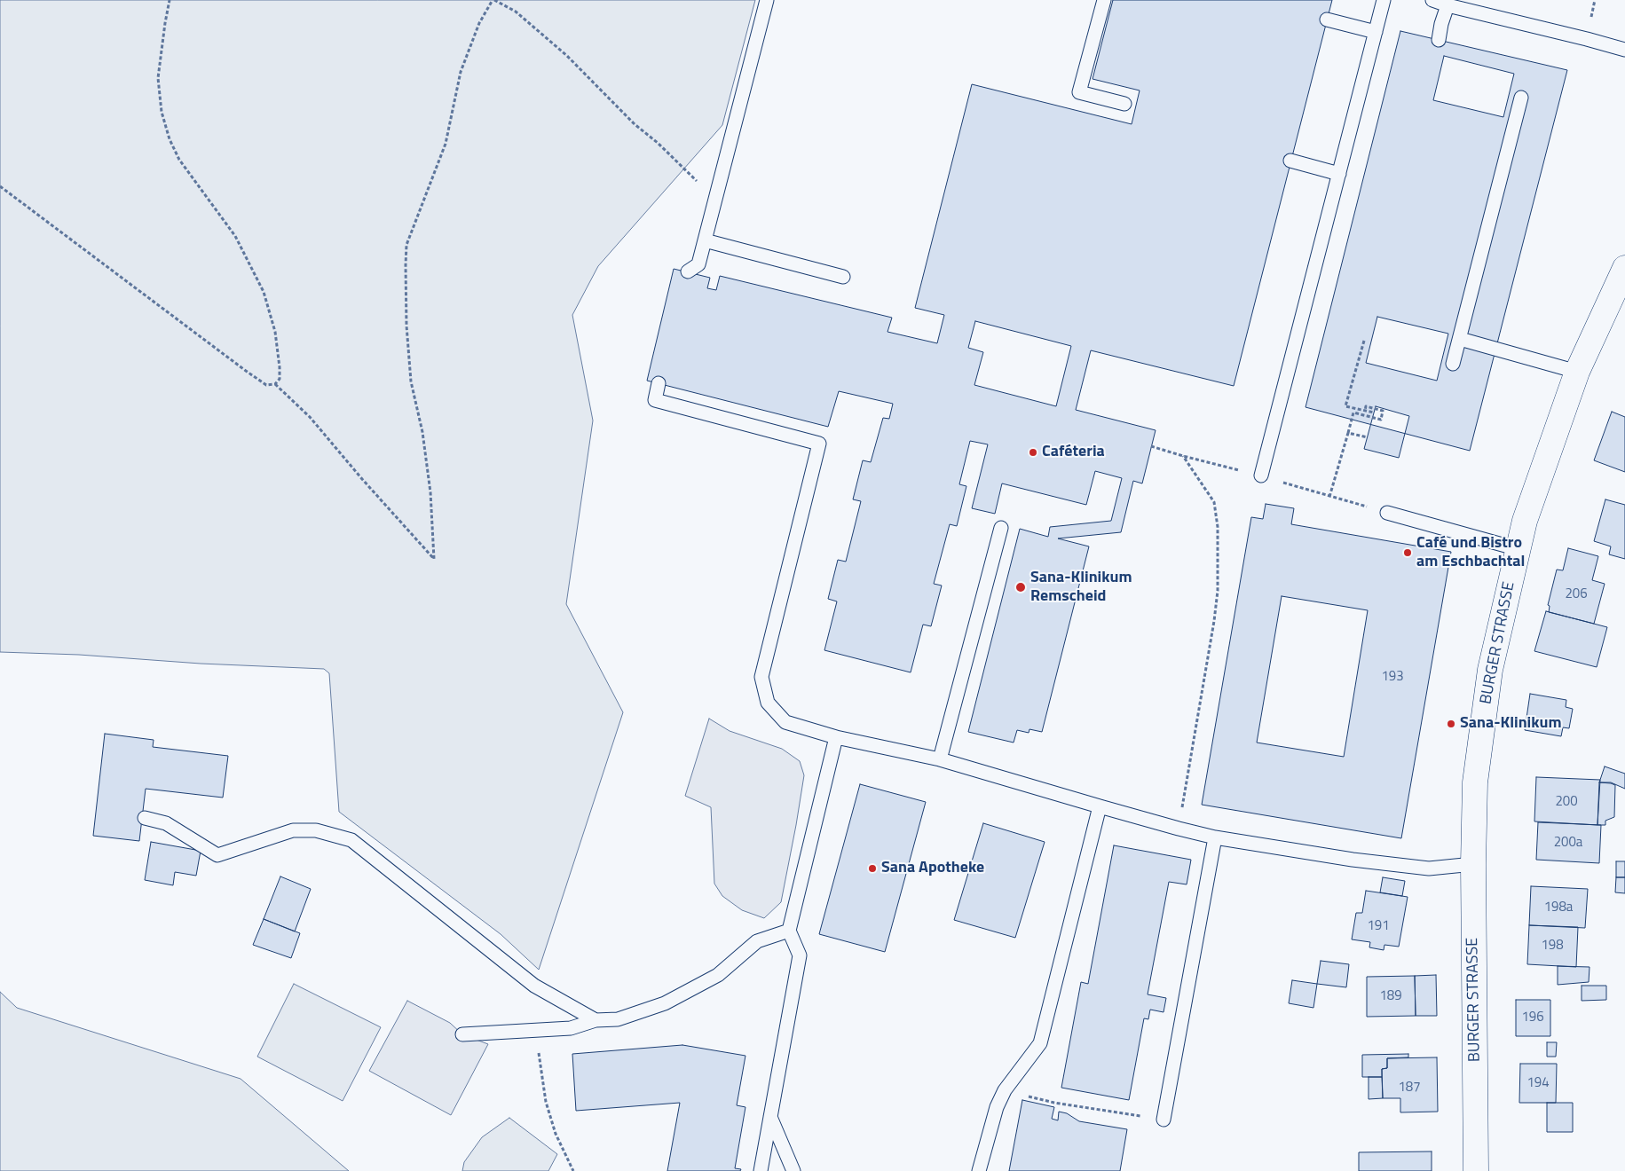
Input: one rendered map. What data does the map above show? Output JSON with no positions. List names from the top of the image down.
{
  "streets": {
    "main road": ["BURGER STRASSE"]
  },
  "places": [
    "Caféteria",
    "Café und Bistro am Eschbachtal",
    "Sana-Klinikum Remscheid",
    "Sana-Klinikum",
    "Sana Apotheke"
  ],
  "house_numbers": [
    "206",
    "193",
    "200",
    "200a",
    "198a",
    "191",
    "198",
    "189",
    "196",
    "194",
    "187"
  ]
}
